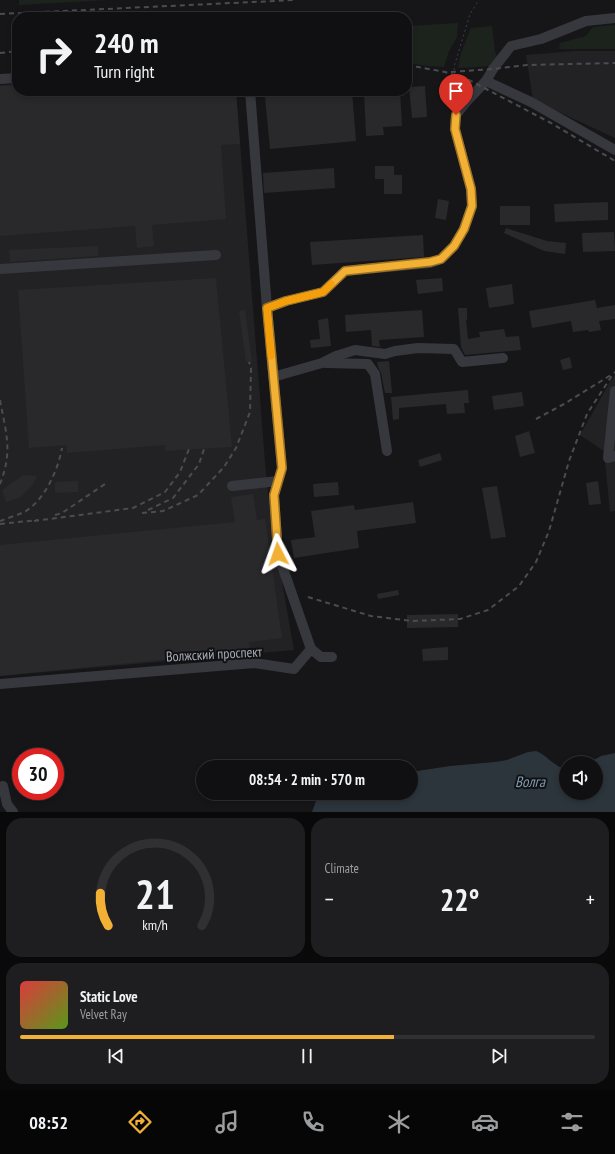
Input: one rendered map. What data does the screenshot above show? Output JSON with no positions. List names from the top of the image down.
{
  "streets": {
    "street": ["Волжский проспект"]
  },
  "water": ["Волга"],
  "page": {
    "turn": ["240 m", "Turn right"],
    "limit": "30",
    "trip": "08:54 · 2 min · 570 m",
    "tile": "Climate",
    "heat": ["−", "22°", "+"],
    "song": ["Static Love", "Velvet Ray"],
    "tabs": "08:52",
    "gauge": ["21", "km/h"]
  }
}
